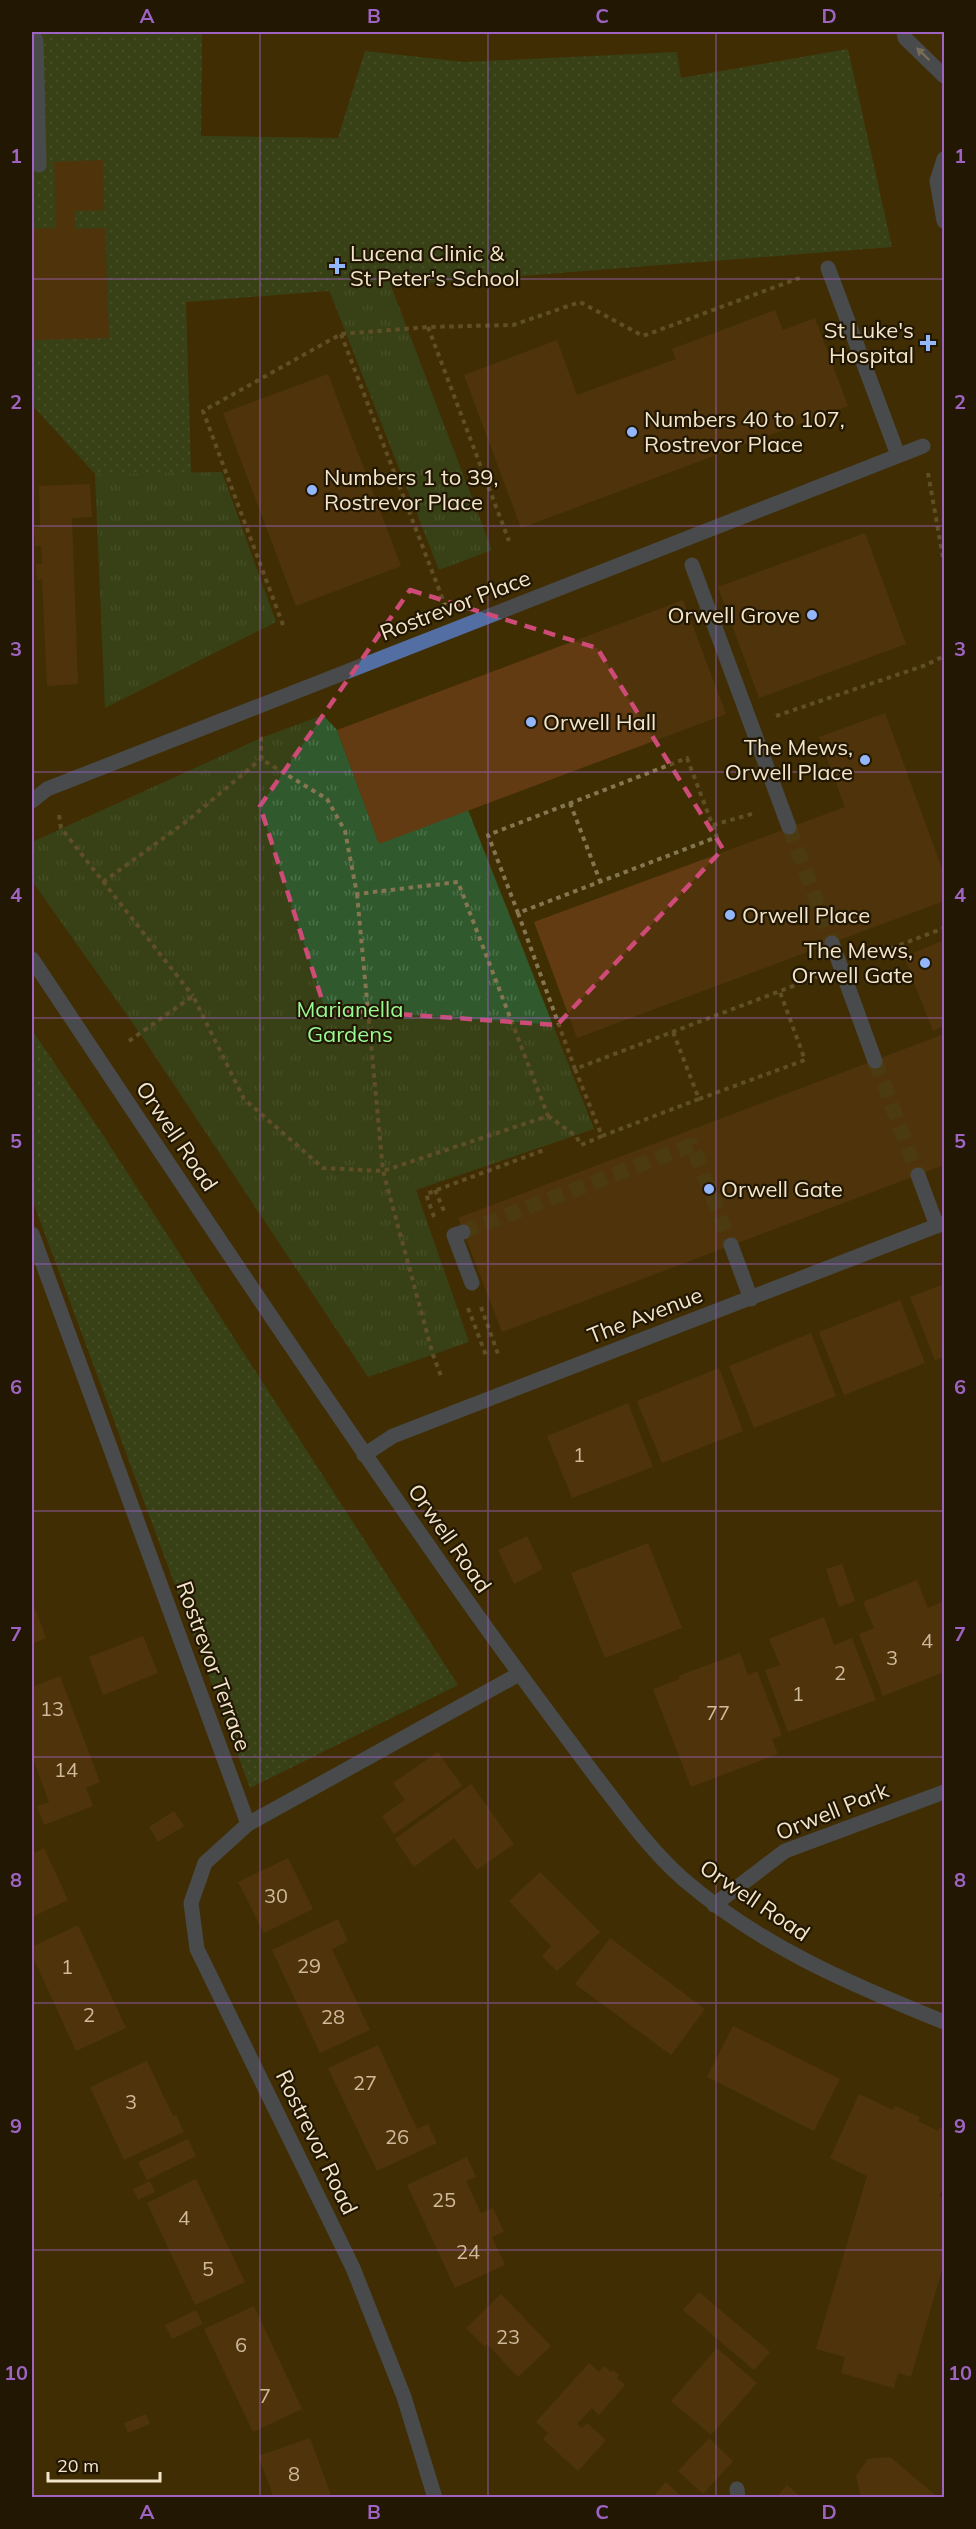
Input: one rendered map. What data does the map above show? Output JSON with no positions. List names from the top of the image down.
{
  "streets": {
    "street": [
      "Rostrevor Place",
      "Orwell Road",
      "The Avenue",
      "Rostrevor Terrace",
      "Orwell Park",
      "Rostrevor Road"
    ]
  },
  "crossings": [
    ["Orwell Road", "The Avenue"],
    ["Orwell Road", "Orwell Park"],
    ["Rostrevor Terrace", "Rostrevor Road"]
  ],
  "parks": ["Marianella Gardens"],
  "places": {
    "health": ["Lucena Clinic & St Peter's School", "St Luke's Hospital"],
    "other": [
      "Numbers 40 to 107, Rostrevor Place",
      "Numbers 1 to 39, Rostrevor Place",
      "Orwell Grove",
      "Orwell Hall",
      "The Mews, Orwell Place",
      "Orwell Place",
      "The Mews, Orwell Gate",
      "Orwell Gate"
    ]
  },
  "house_numbers": [
    "1",
    "4",
    "3",
    "2",
    "1",
    "13",
    "77",
    "14",
    "30",
    "29",
    "1",
    "2",
    "28",
    "27",
    "3",
    "26",
    "25",
    "4",
    "24",
    "5",
    "23",
    "6",
    "7",
    "8"
  ],
  "scale_bar": "20 m",
  "grid": {
    "columns": [
      "A",
      "B",
      "C",
      "D"
    ],
    "rows": [
      "1",
      "2",
      "3",
      "4",
      "5",
      "6",
      "7",
      "8",
      "9",
      "10"
    ]
  }
}
